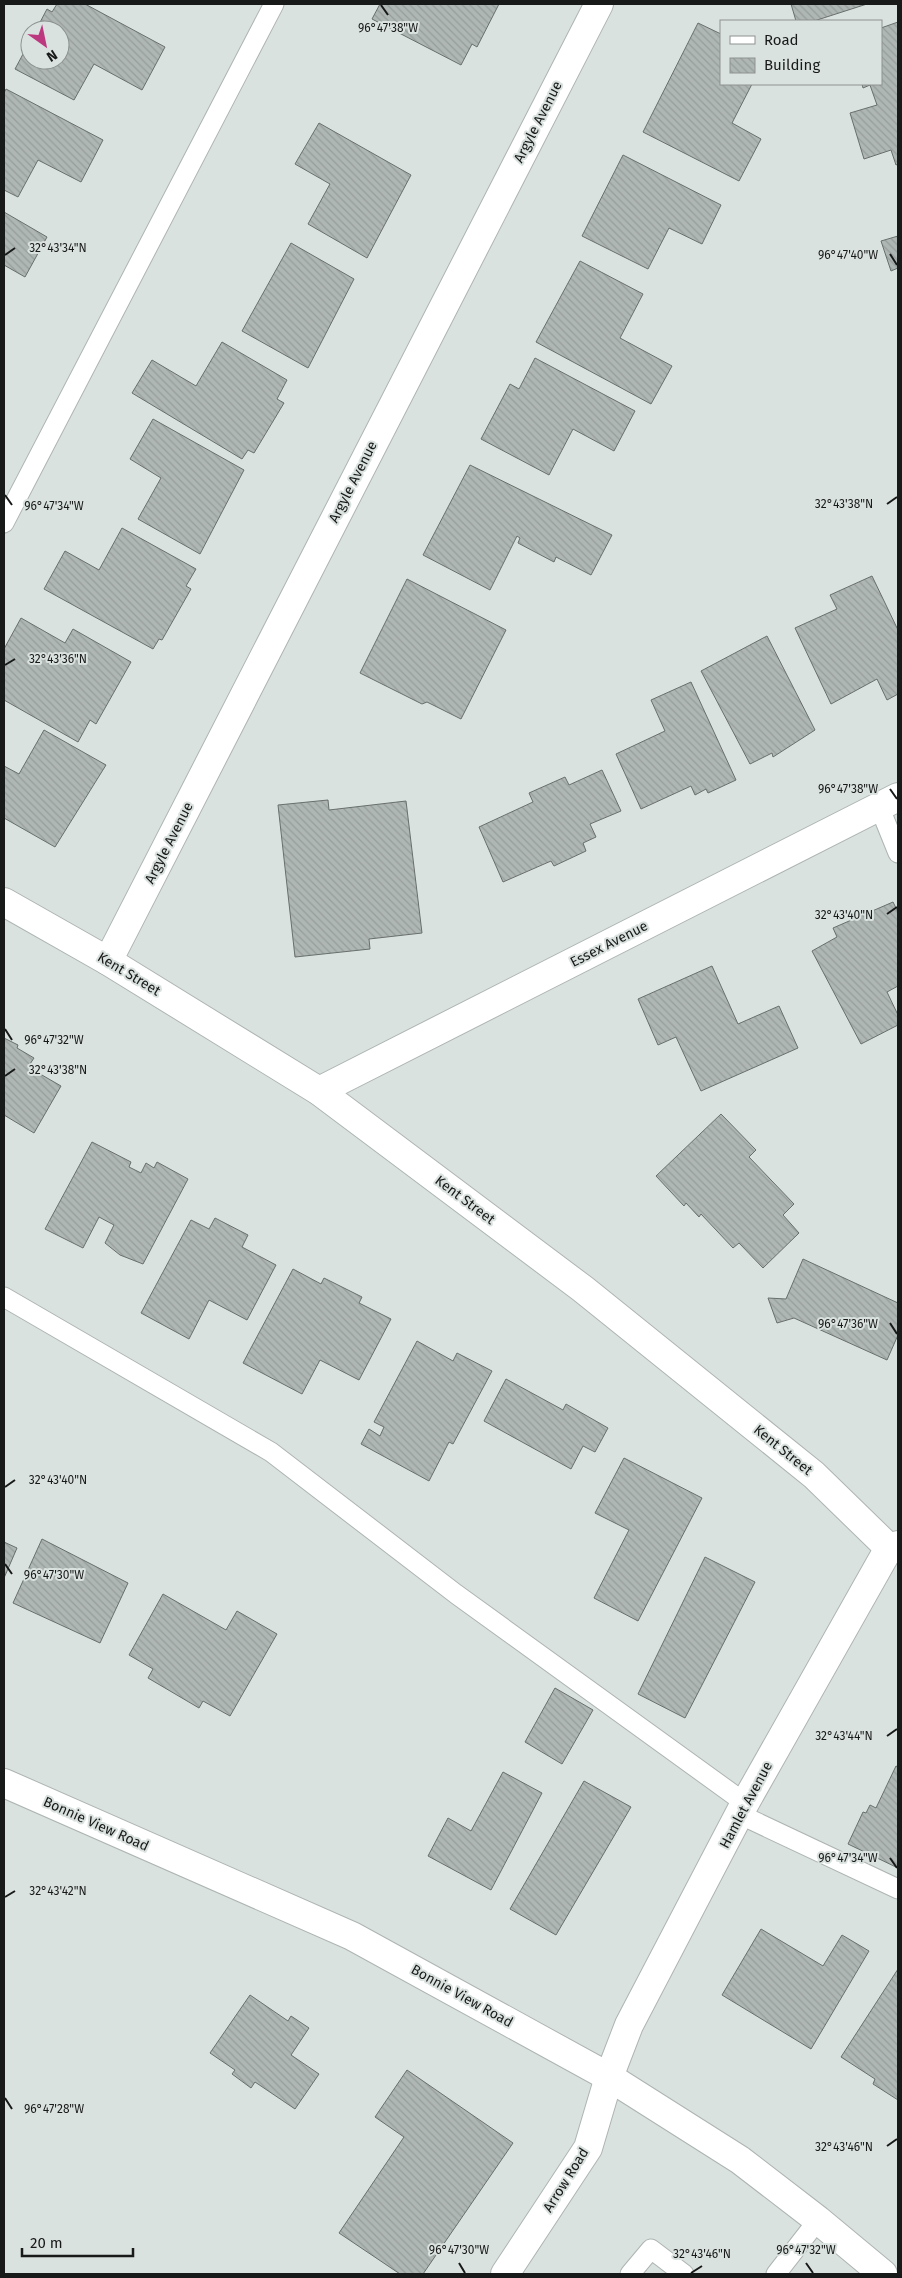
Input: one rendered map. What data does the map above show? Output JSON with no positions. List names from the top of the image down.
{
  "streets": {
    "street": [
      "Argyle Avenue",
      "Essex Avenue",
      "Kent Street",
      "Hamlet Avenue",
      "Bonnie View Road",
      "Arrow Road"
    ]
  },
  "crossings": [
    ["Argyle Avenue", "Kent Street"],
    ["Essex Avenue", "Kent Street"],
    ["Kent Street", "Hamlet Avenue"],
    ["Hamlet Avenue", "Bonnie View Road"],
    ["Hamlet Avenue", "Arrow Road"],
    ["Bonnie View Road", "Arrow Road"]
  ],
  "legend": ["Road", "Building"],
  "scale_bar": "20 m",
  "north": "bottom right",
  "coordinates": [
    "96°47'38\"W",
    "32°43'34\"N",
    "96°47'40\"W",
    "32°43'38\"N",
    "96°47'34\"W",
    "32°43'36\"N",
    "32°43'40\"N",
    "96°47'32\"W",
    "96°47'36\"W",
    "96°47'30\"W",
    "32°43'44\"N",
    "32°43'42\"N",
    "96°47'28\"W",
    "32°43'46\"N"
  ]
}
